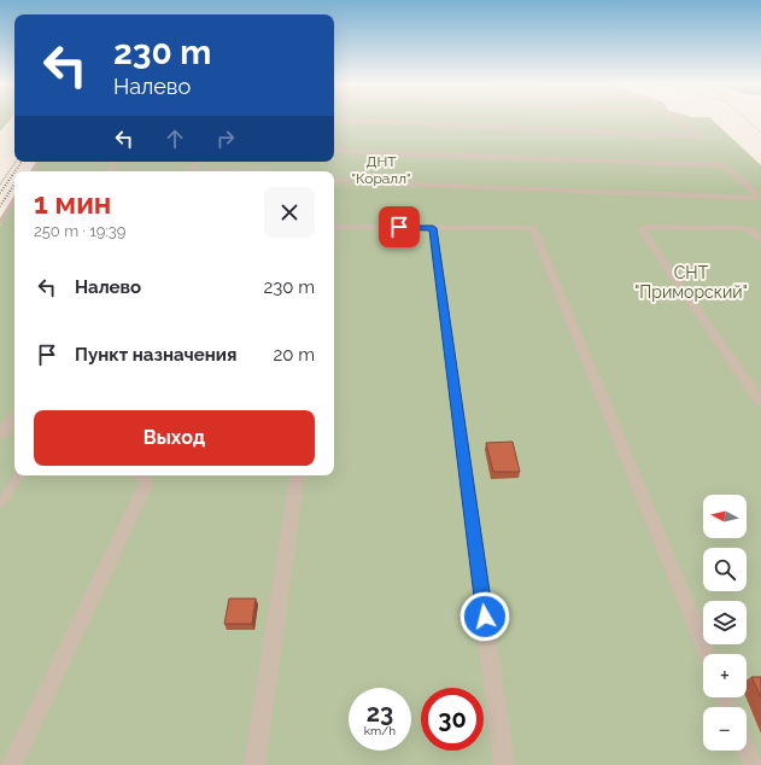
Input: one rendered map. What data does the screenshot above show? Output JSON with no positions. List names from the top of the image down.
{
  "parks": ["ДНТ \"Коралл\"", "СНТ \"Приморский\""],
  "north": "left",
  "page": {
    "turn": ["230 m", "Налево"],
    "heading": ["1 мин", "250 m · 19:39"],
    "list": [
      {
        "name": "Налево",
        "value": "230 m"
      },
      {
        "name": "Пункт назначения",
        "value": "20 m"
      }
    ],
    "buttons": "Выход",
    "map_buttons": ["+", "−"],
    "speed": "23 km/h",
    "limit": "30"
  }
}
